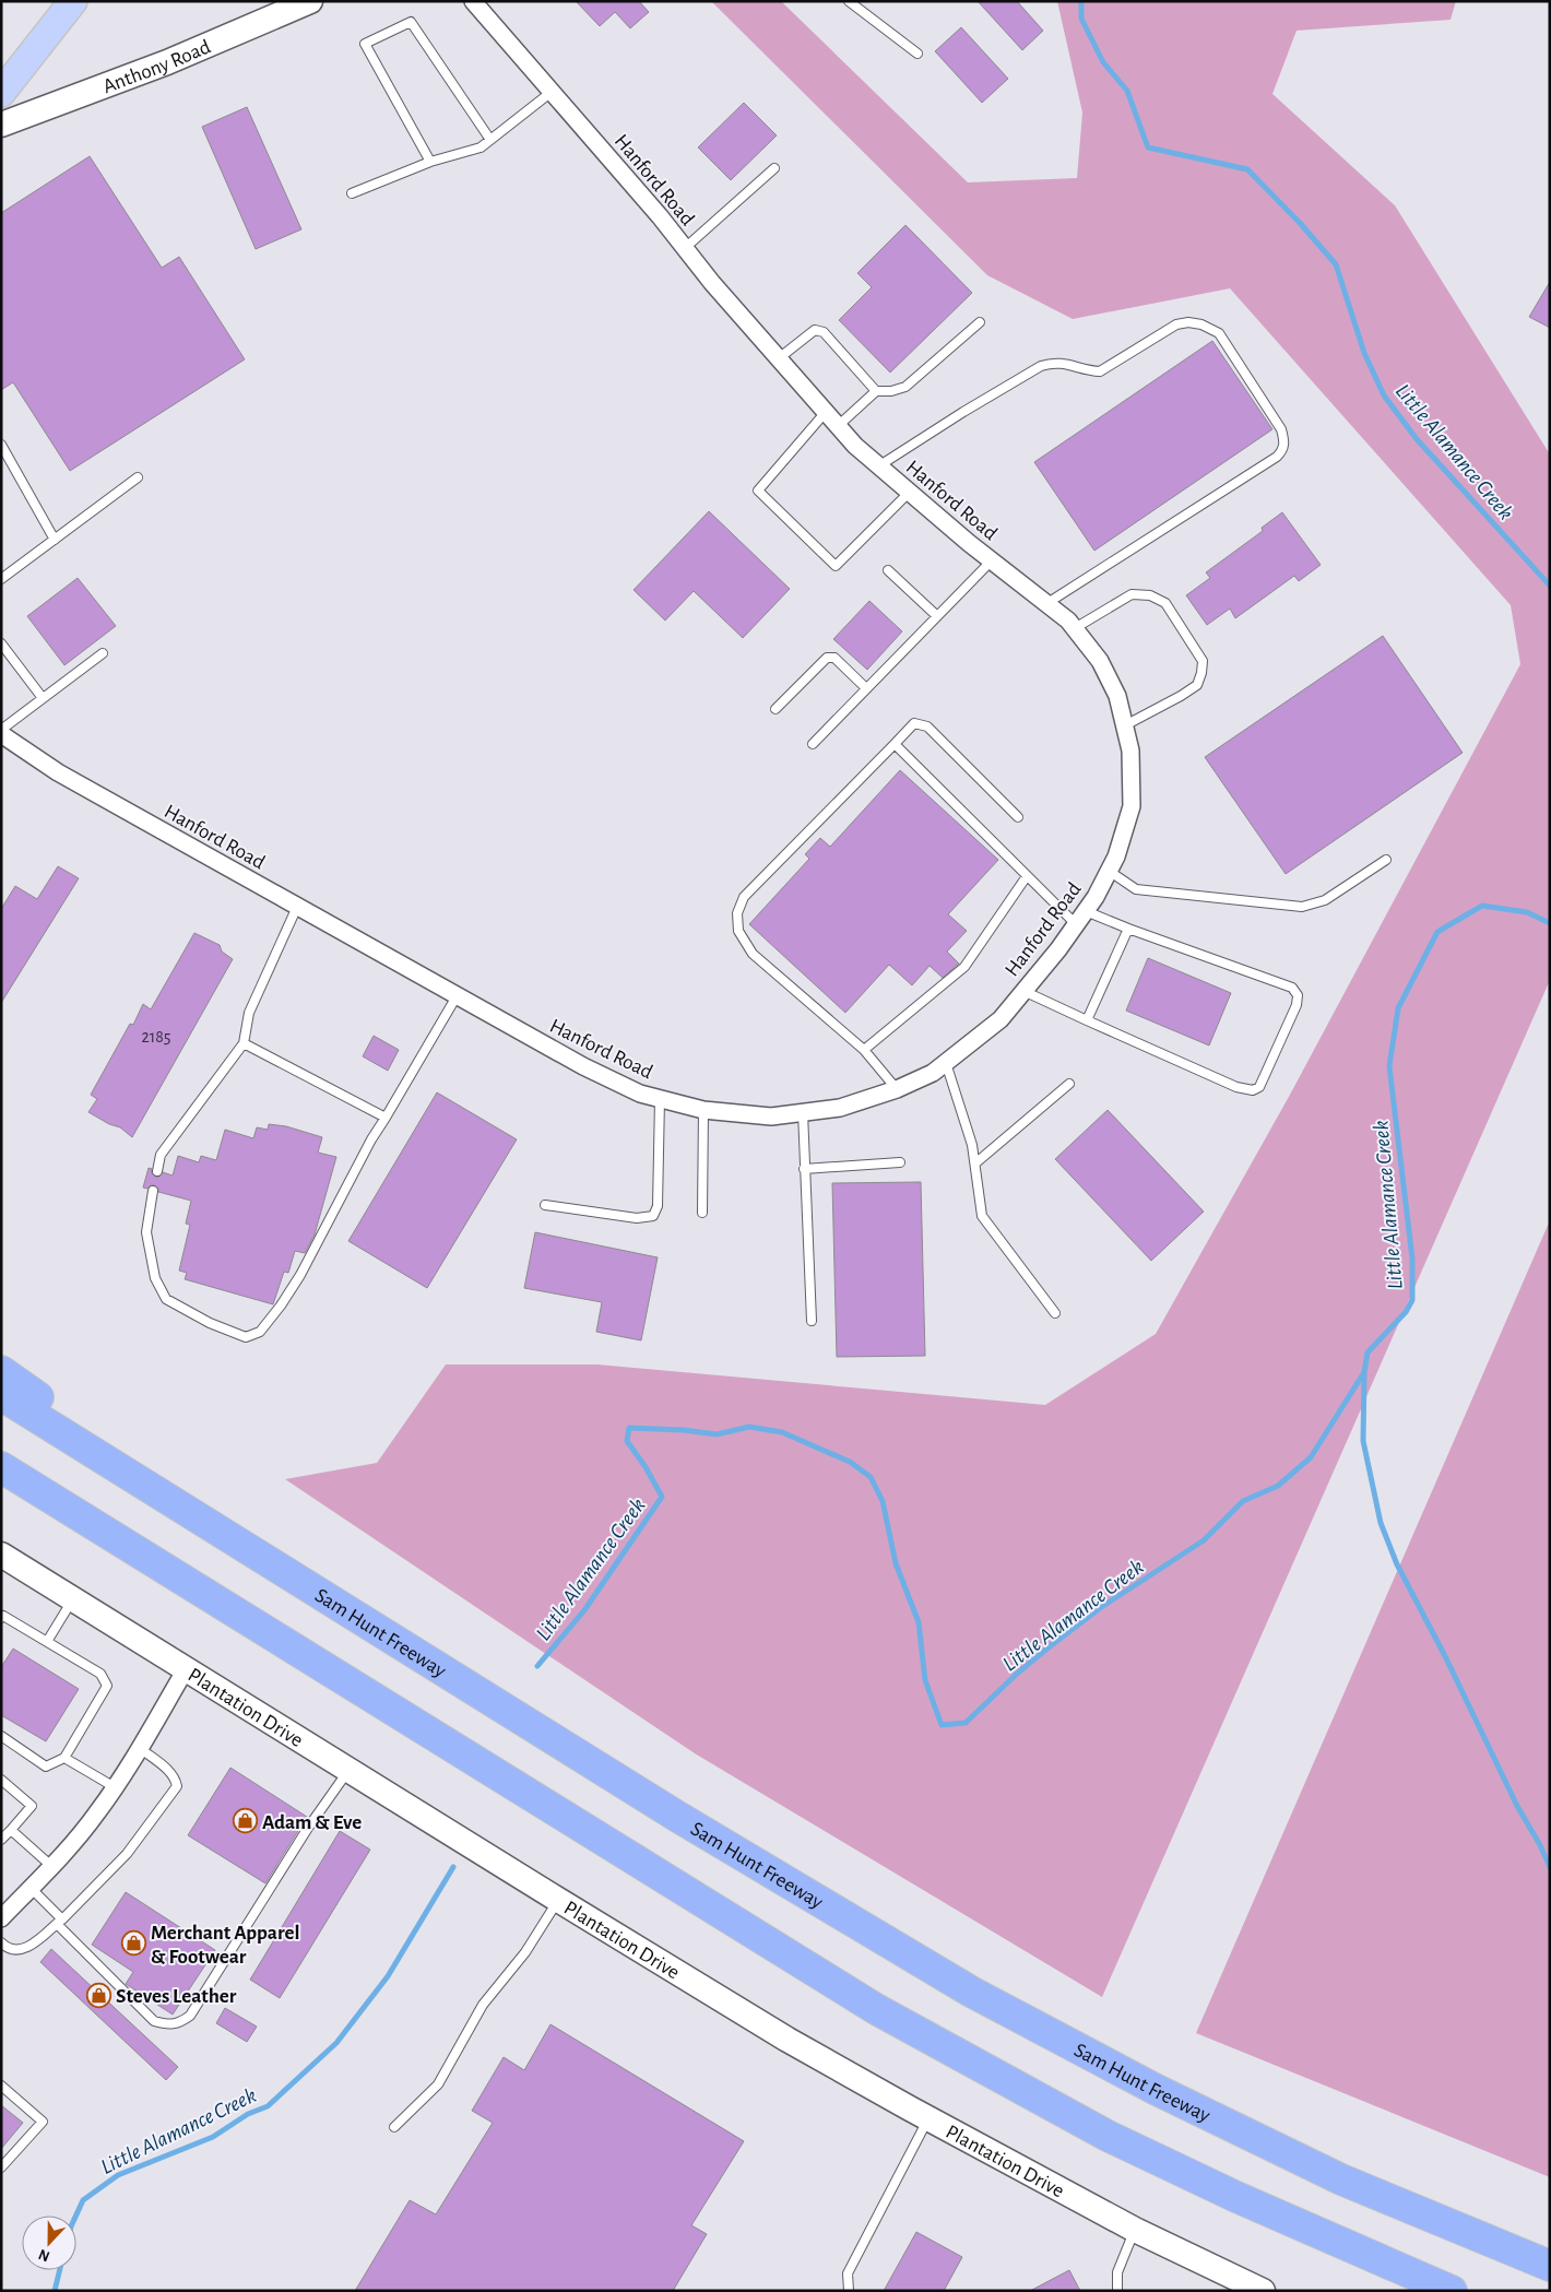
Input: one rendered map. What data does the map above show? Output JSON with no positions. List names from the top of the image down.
{
  "streets": {
    "highway": ["Sam Hunt Freeway"],
    "street": ["Anthony Road", "Hanford Road", "Plantation Drive"]
  },
  "water": ["Little Alamance Creek"],
  "places": {
    "shop": ["Adam & Eve", "Merchant Apparel & Footwear", "Steves Leather"]
  },
  "house_numbers": ["2185"],
  "north": "bottom"
}
